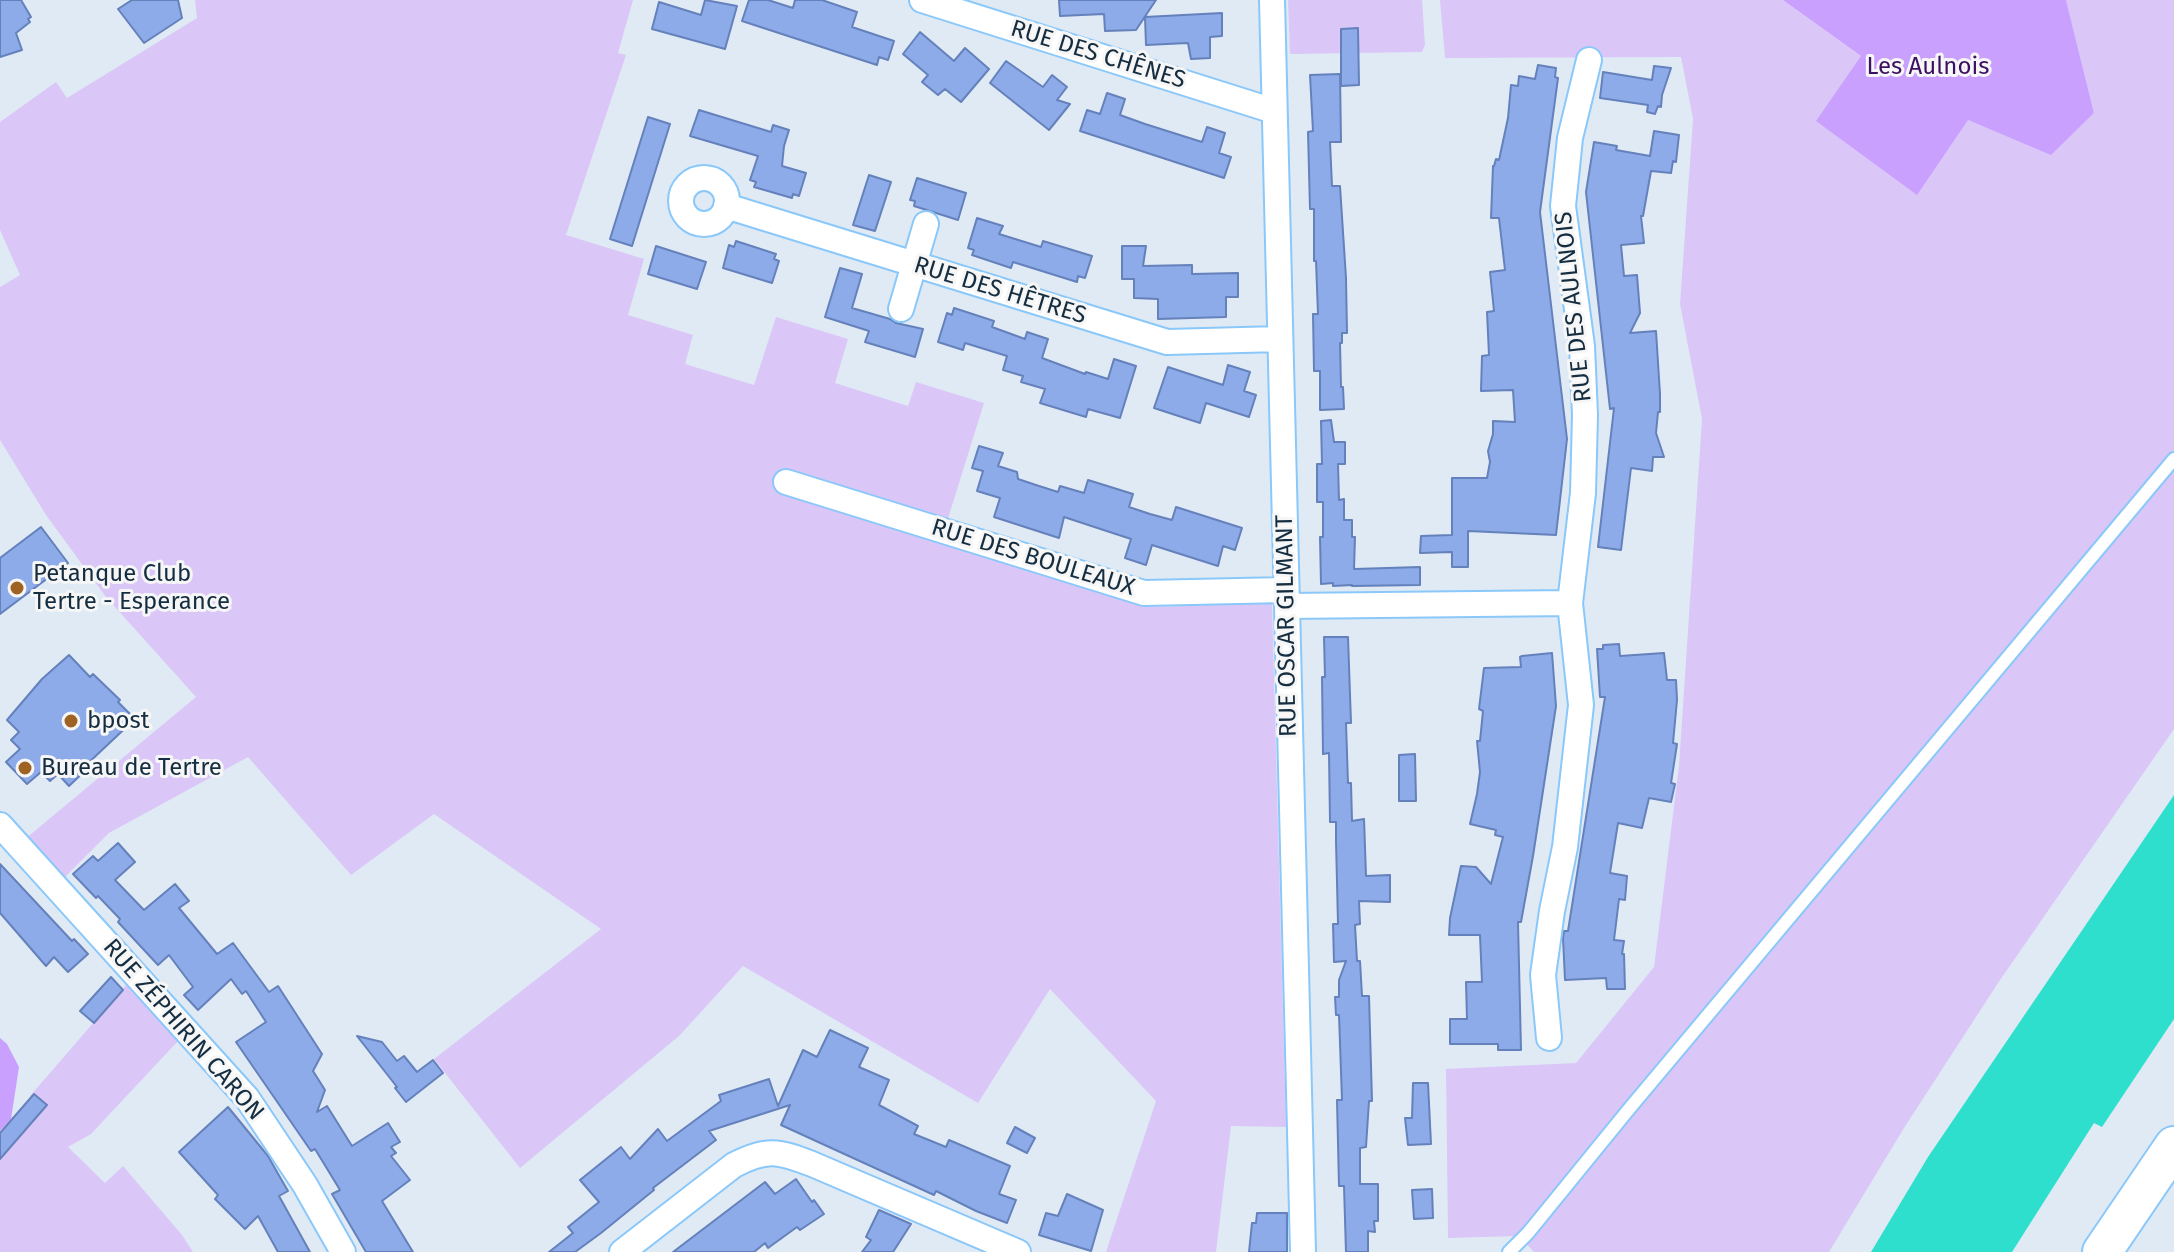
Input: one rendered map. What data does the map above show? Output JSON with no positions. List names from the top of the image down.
{
  "streets": {
    "street": [
      "RUE DES CHÊNES",
      "RUE DES HÊTRES",
      "RUE DES AULNOIS",
      "RUE DES BOULEAUX",
      "RUE OSCAR GILMANT",
      "RUE ZÉPHIRIN CARON"
    ]
  },
  "crossings": [
    ["RUE DES CHÊNES", "RUE OSCAR GILMANT"],
    ["RUE DES HÊTRES", "RUE OSCAR GILMANT"],
    ["RUE DES BOULEAUX", "RUE OSCAR GILMANT"]
  ],
  "parks": ["Les Aulnois"],
  "places": ["Petanque Club Tertre - Esperance", "bpost", "Bureau de Tertre"]
}
